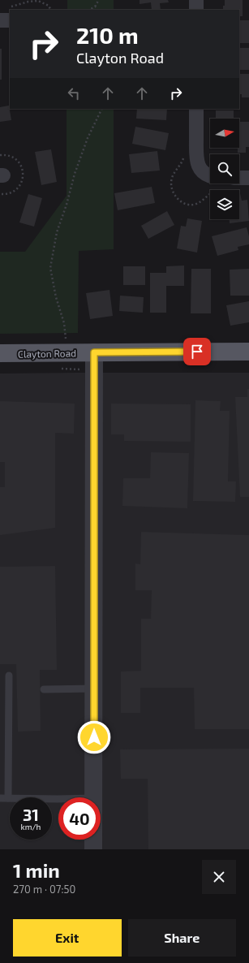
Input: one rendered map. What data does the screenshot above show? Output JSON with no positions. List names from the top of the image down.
{
  "streets": {
    "main road": ["Clayton Road"]
  },
  "north": "right",
  "page": {
    "turn": ["210 m", "Clayton Road"],
    "speed": "31 km/h",
    "limit": "40",
    "heading": ["1 min", "270 m · 07:50"],
    "buttons": ["Exit", "Share"]
  }
}
